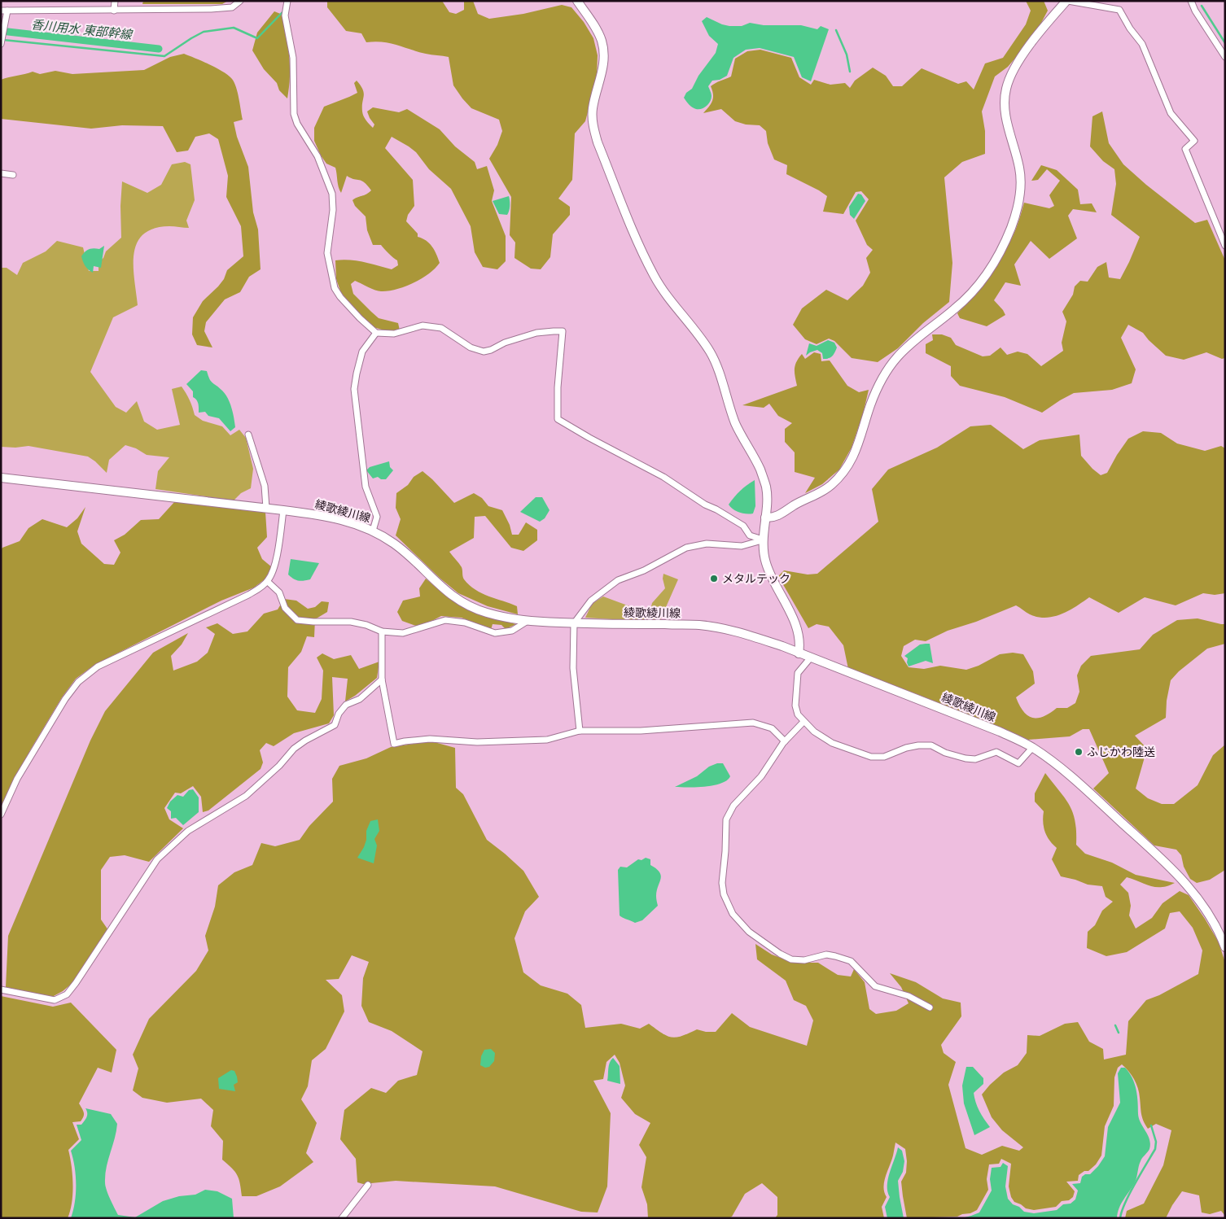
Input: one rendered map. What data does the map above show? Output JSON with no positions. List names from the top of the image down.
{
  "streets": {
    "main road": ["綾歌綾川線"]
  },
  "water": ["香川用水 東部幹線"],
  "places": ["メタルテック", "ふじかわ陸送"]
}
